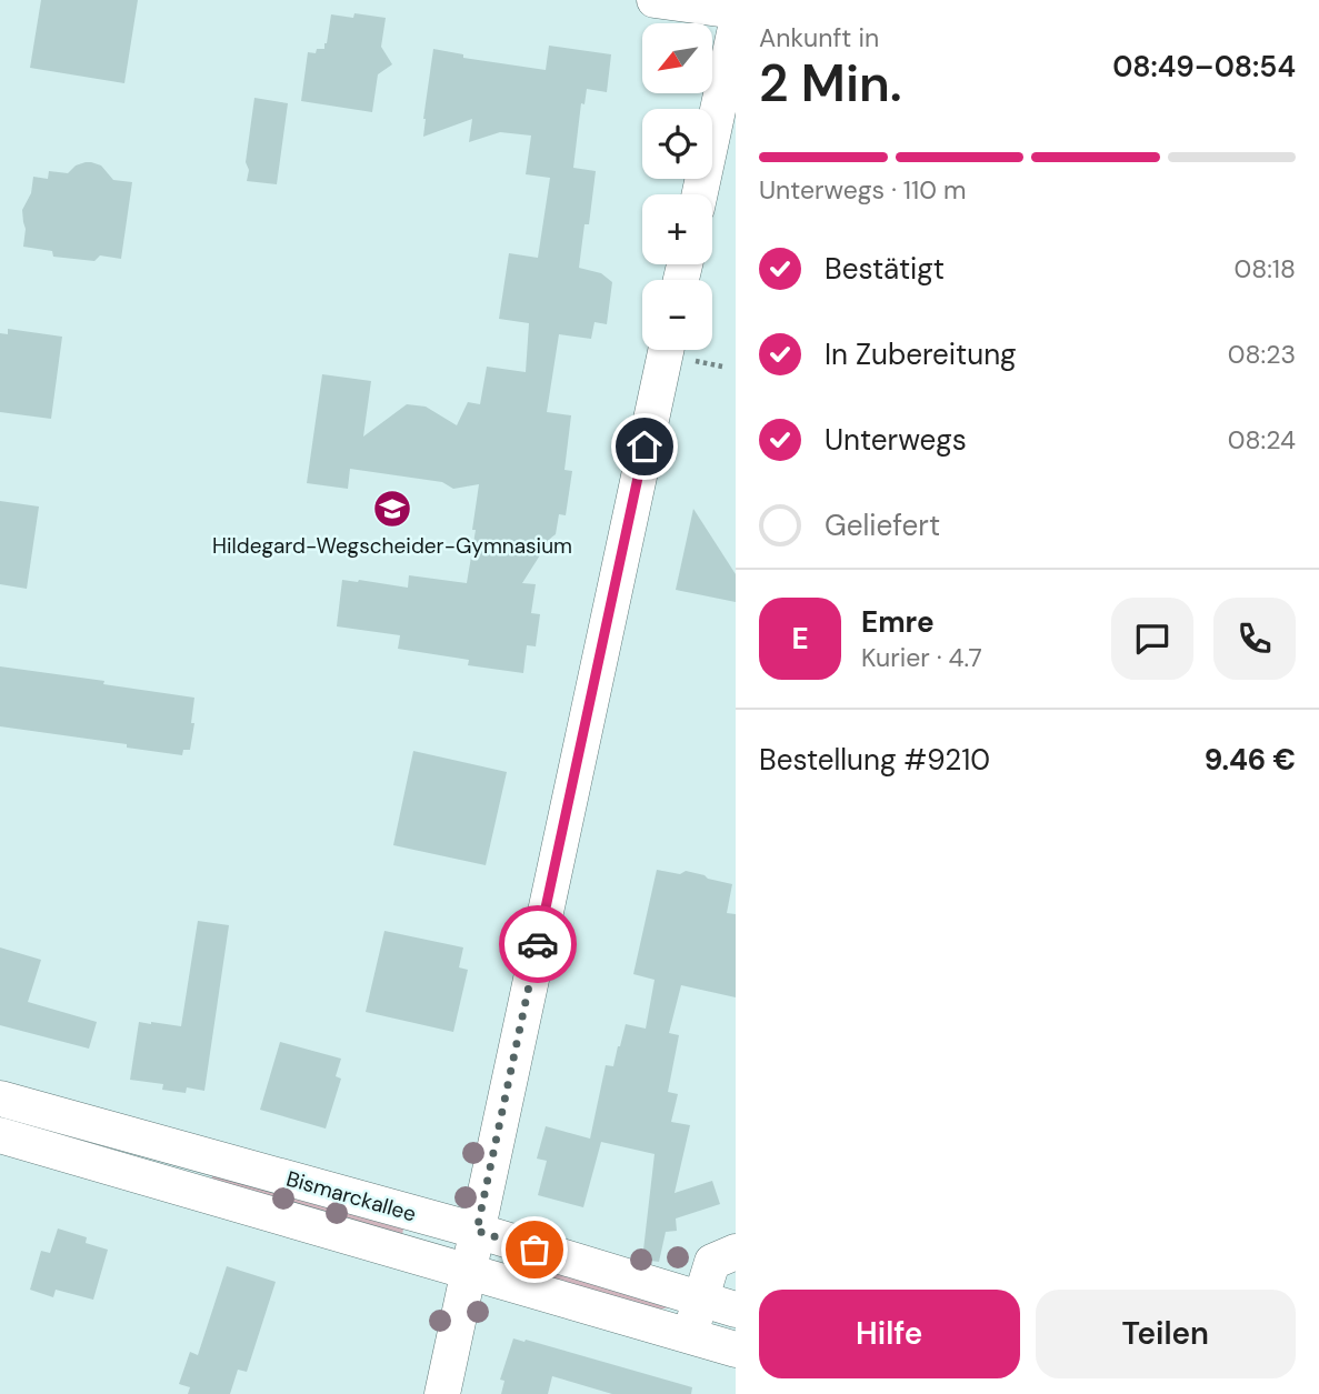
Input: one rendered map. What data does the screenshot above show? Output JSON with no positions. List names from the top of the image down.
{
  "streets": {
    "street": ["Bismarckallee"]
  },
  "places": {
    "school or university": ["Hildegard-Wegscheider-Gymnasium"]
  },
  "north": "bottom left",
  "page": {
    "heading": ["2 Min.", "Ankunft in", "08:49–08:54"],
    "panel": [
      "Emre",
      "Kurier · 4.7",
      "Bestellung #9210",
      "9.46 €"
    ],
    "map_buttons": ["+", "−"],
    "bar": "Unterwegs · 110 m",
    "list": [
      ["Bestätigt", "08:18"],
      ["In Zubereitung", "08:23"],
      ["Unterwegs", "08:24"],
      "Geliefert"
    ],
    "round": "E",
    "buttons": ["Hilfe", "Teilen"]
  }
}
